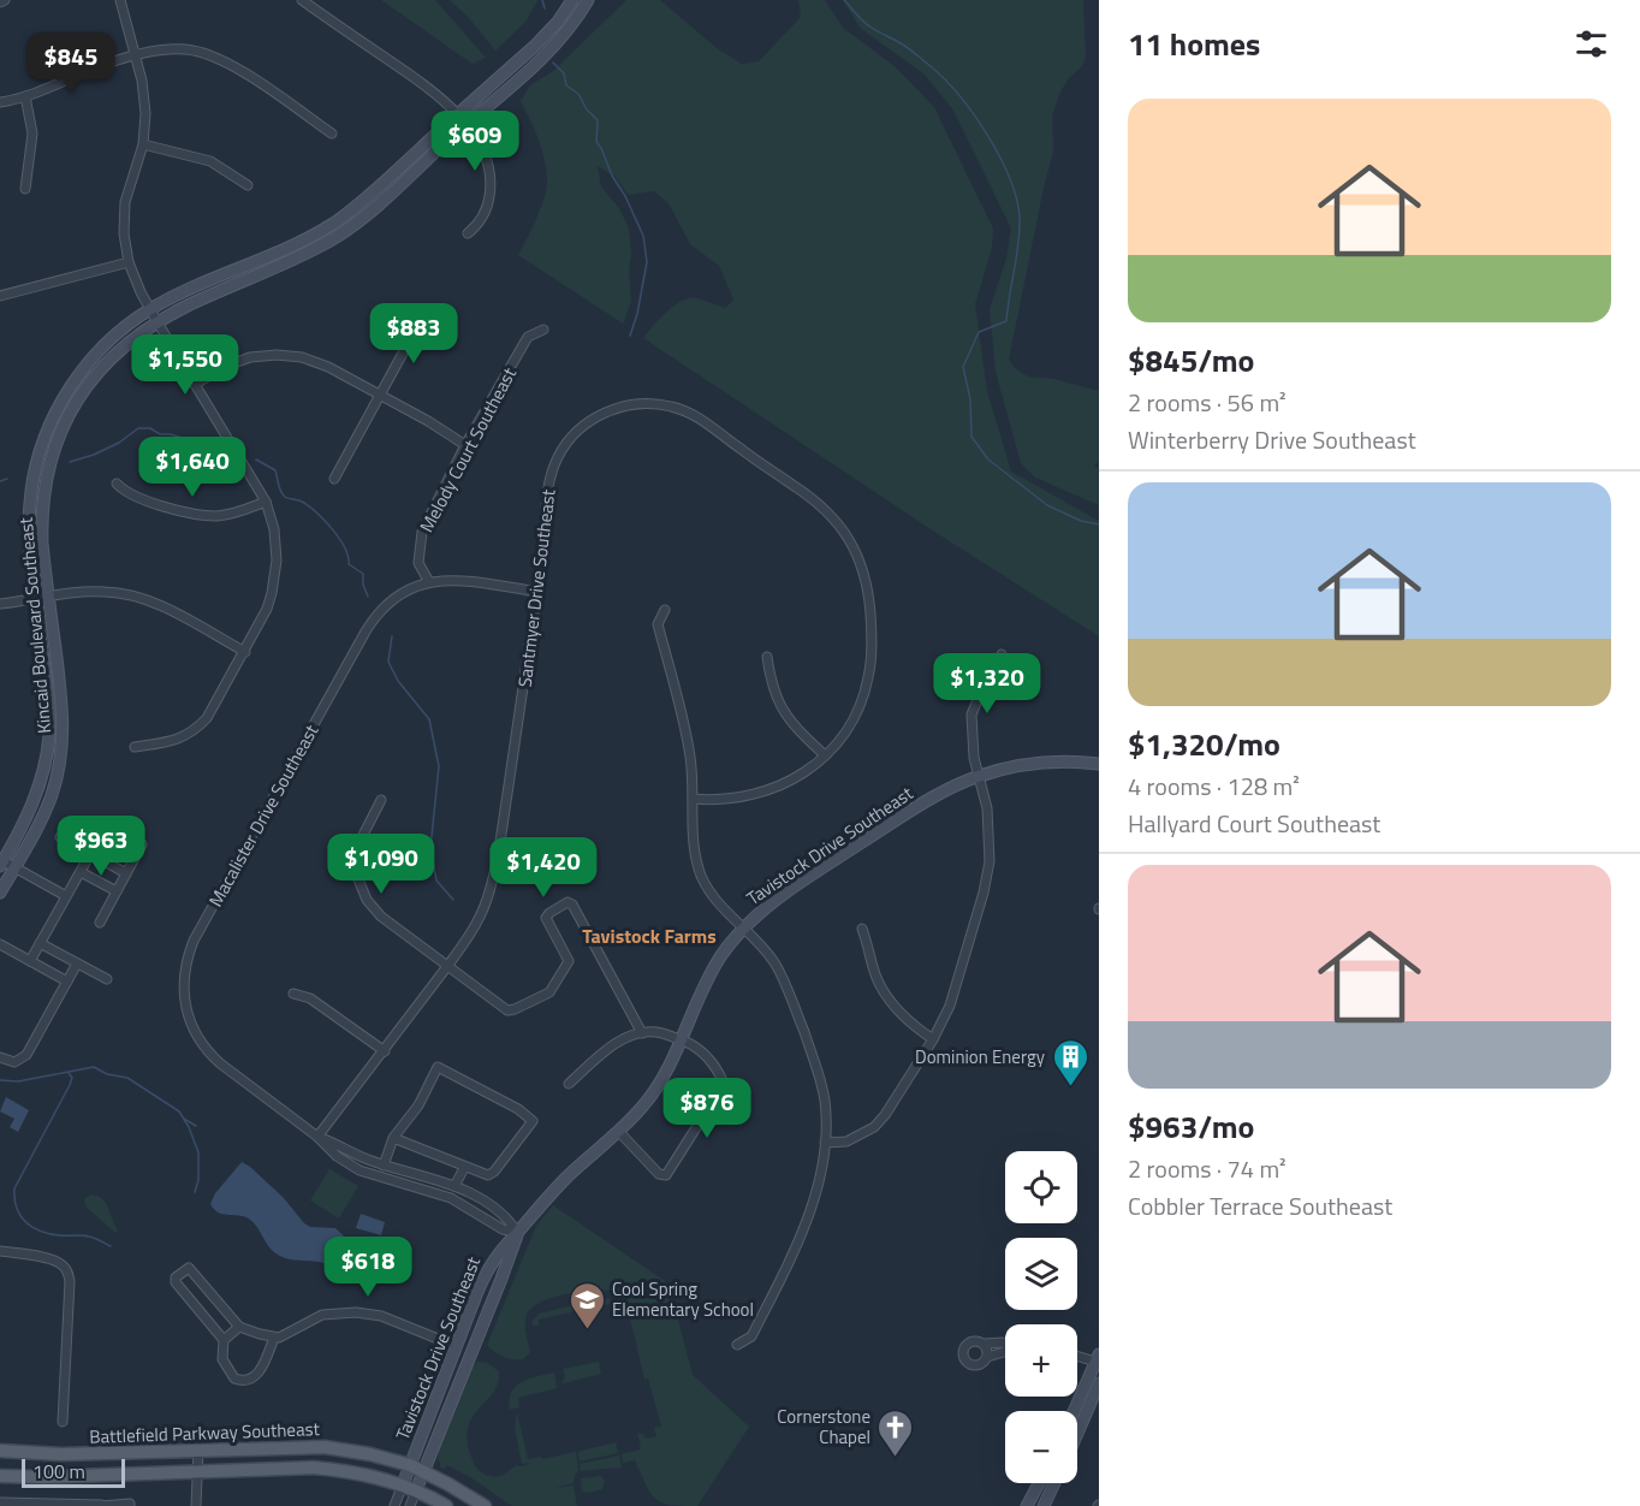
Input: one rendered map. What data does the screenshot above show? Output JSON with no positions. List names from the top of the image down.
{
  "streets": {
    "main road": ["Battlefield Parkway Southeast"],
    "street": [
      "Melody Court Southeast",
      "Santmyer Drive Southeast",
      "Kincaid Boulevard Southeast",
      "Macalister Drive Southeast",
      "Tavistock Drive Southeast"
    ]
  },
  "crossings": [
    ["Melody Court Southeast", "Macalister Drive Southeast"],
    ["Santmyer Drive Southeast", "Macalister Drive Southeast"],
    ["Macalister Drive Southeast", "Tavistock Drive Southeast"],
    ["Tavistock Drive Southeast", "Battlefield Parkway Southeast"]
  ],
  "districts": ["Tavistock Farms"],
  "places": {
    "building": ["Dominion Energy"],
    "school or university": ["Cool Spring Elementary School"],
    "church": ["Cornerstone Chapel"]
  },
  "scale_bar": "100 m",
  "page": {
    "heading": "11 homes",
    "price": [
      "$845",
      "$609",
      "$883",
      "$1,550",
      "$1,640",
      "$1,320",
      "$963",
      "$1,090",
      "$1,420",
      "$876",
      "$618"
    ],
    "list": [
      {
        "name": "$845/mo",
        "note": "2 rooms · 56 m² · Winterberry Drive Southeast"
      },
      {
        "name": "$1,320/mo",
        "note": "4 rooms · 128 m² · Hallyard Court Southeast"
      },
      {
        "name": "$963/mo",
        "note": "2 rooms · 74 m² · Cobbler Terrace Southeast"
      }
    ],
    "map_buttons": ["+", "−"],
    "scale": "100 m"
  }
}
